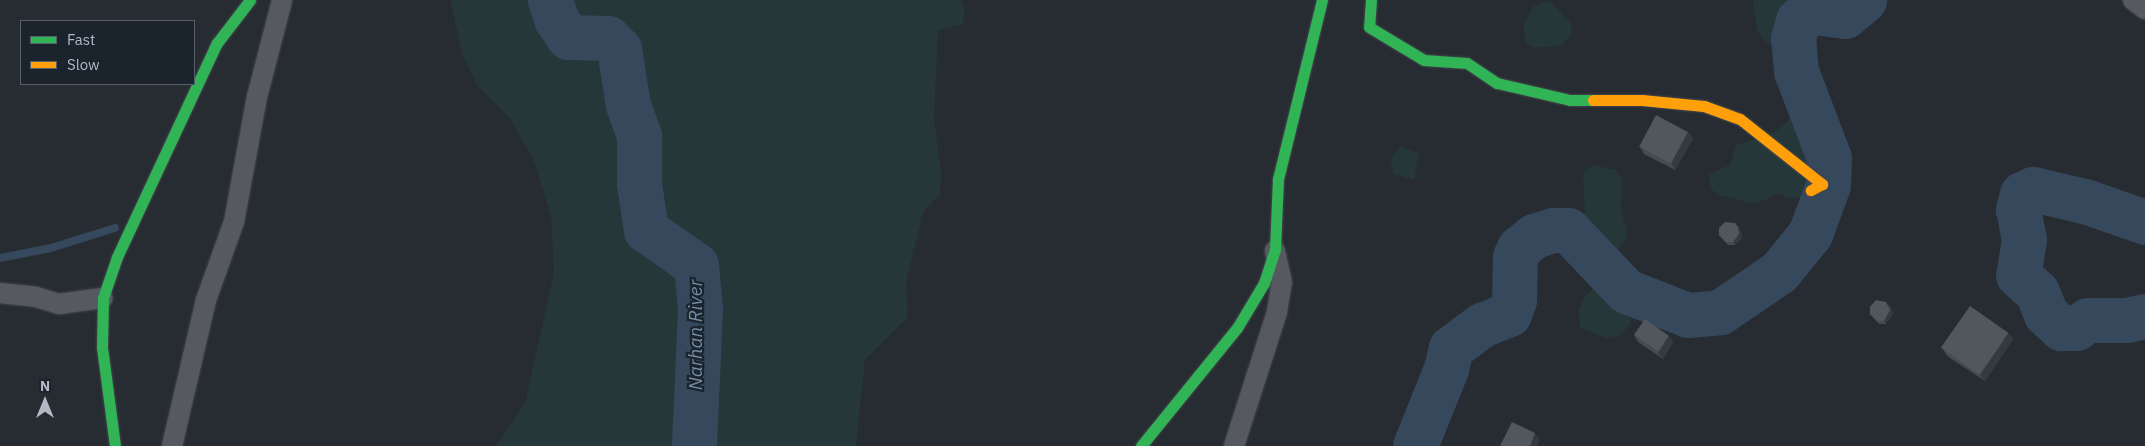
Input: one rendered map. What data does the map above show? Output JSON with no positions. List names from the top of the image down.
{
  "water": ["Narhan River"],
  "legend": ["Fast", "Slow"],
  "north": "top"
}
